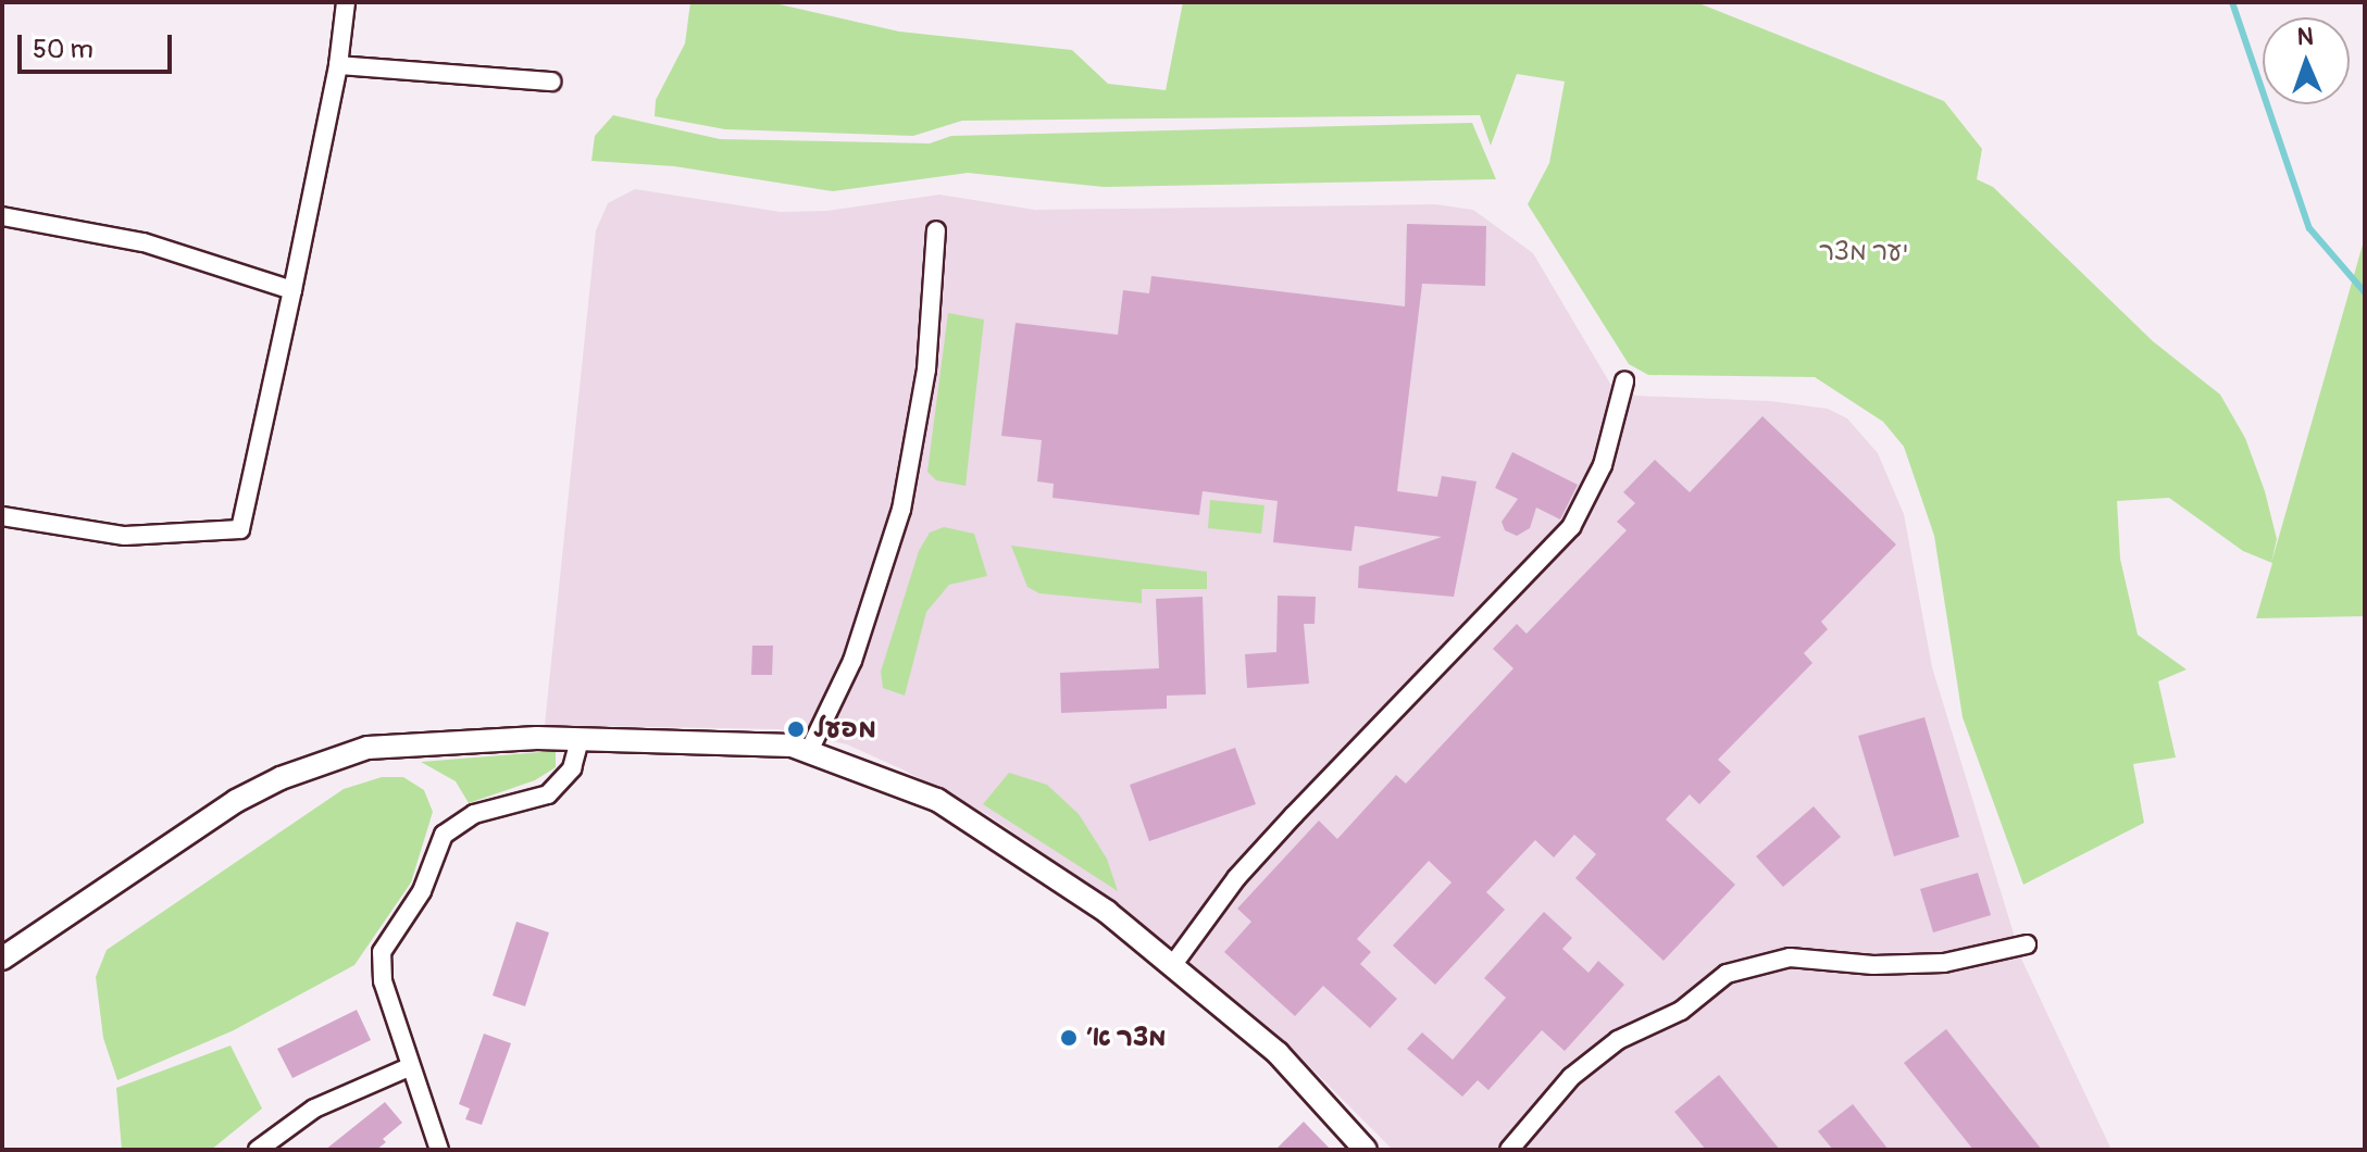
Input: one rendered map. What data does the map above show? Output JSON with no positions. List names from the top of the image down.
{
  "parks": ["יער מצר"],
  "places": ["מפעל", "מצר א׳"],
  "scale_bar": "50 m",
  "north": "top"
}
